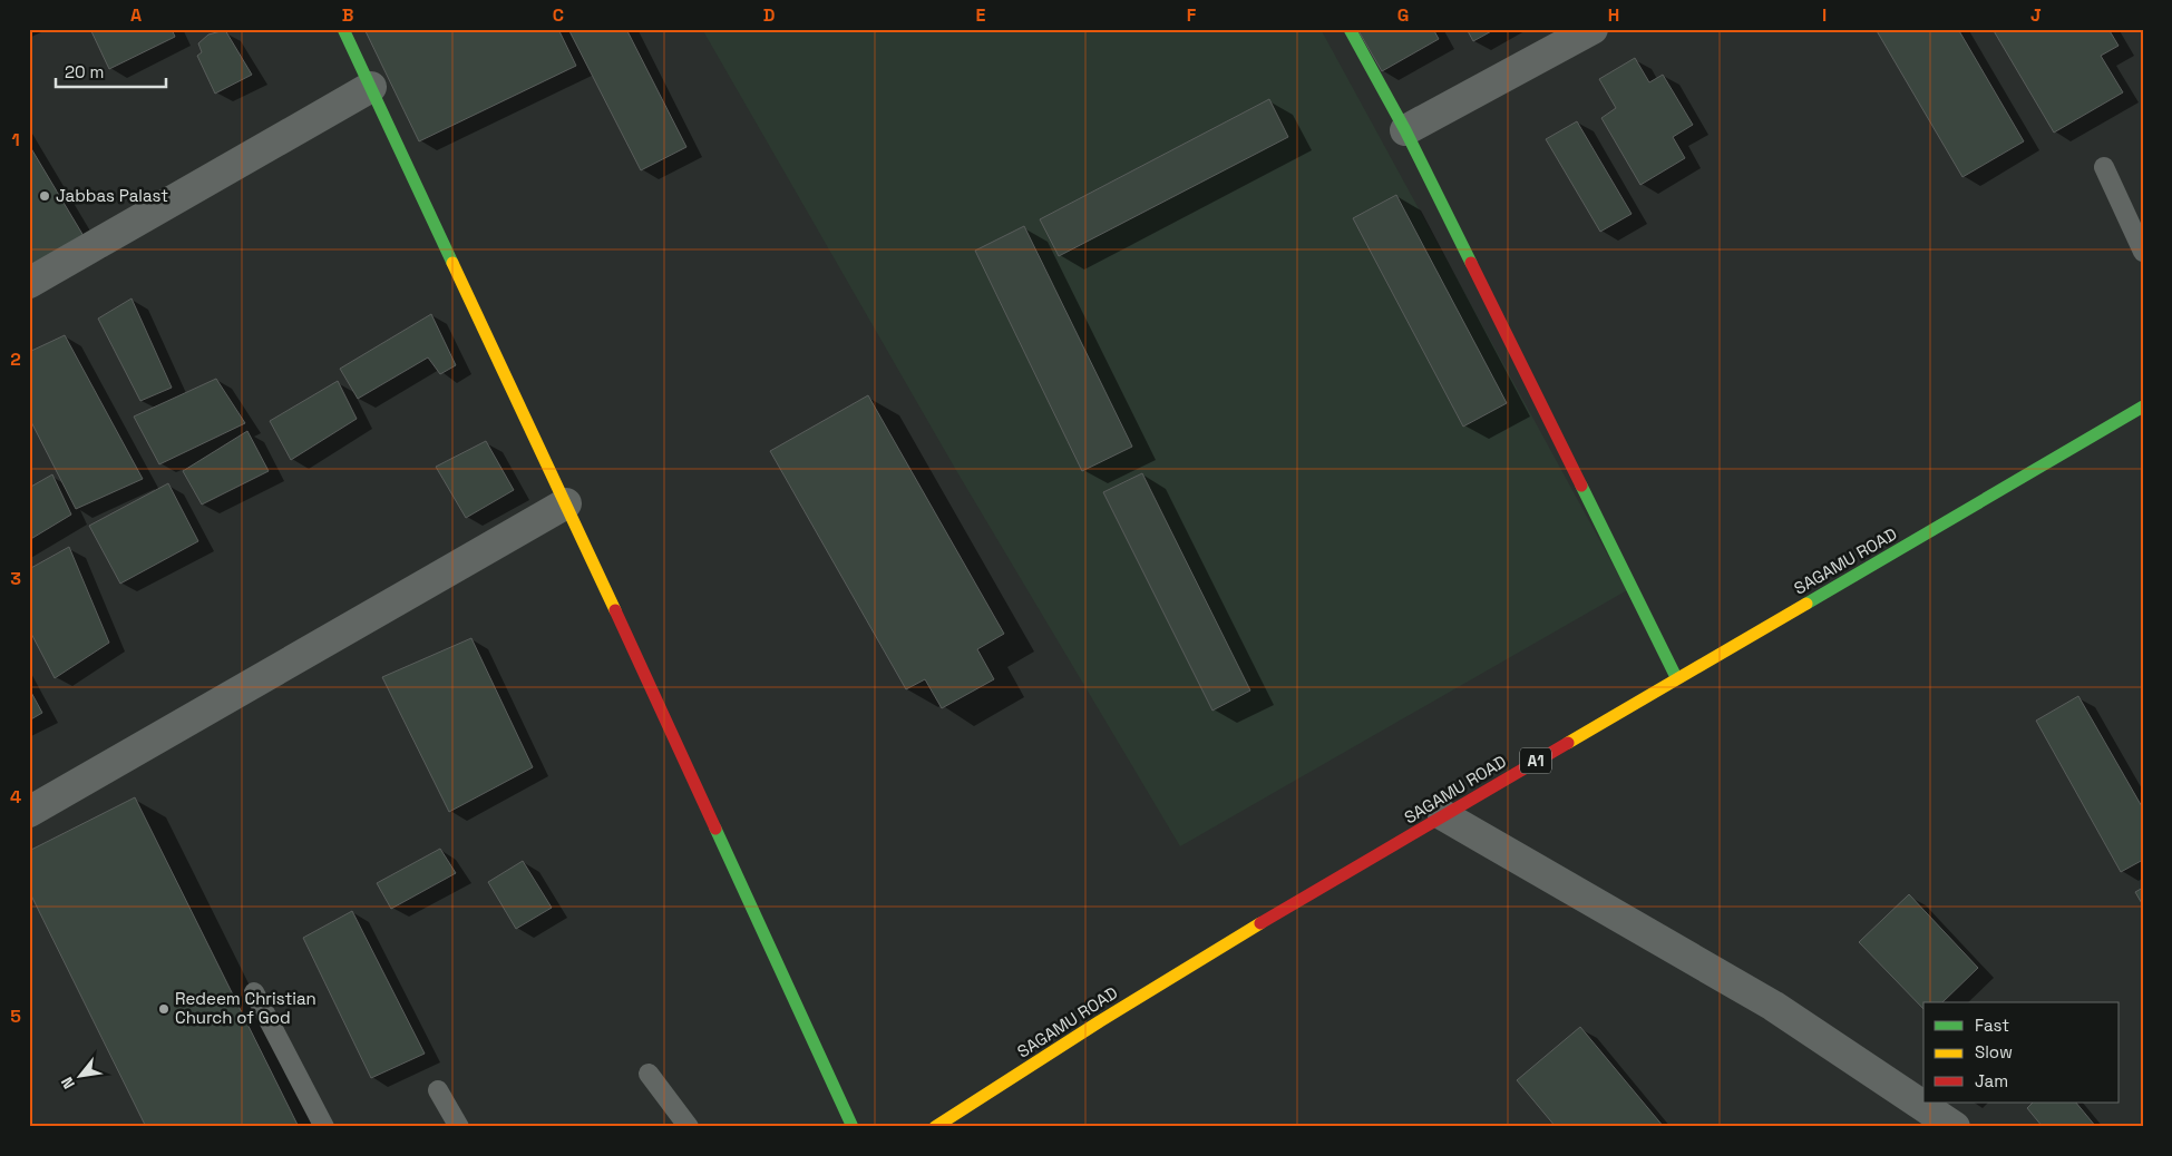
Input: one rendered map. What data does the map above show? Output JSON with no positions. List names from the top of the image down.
{
  "streets": {
    "main road": ["SAGAMU ROAD", "A1"]
  },
  "places": ["Jabbas Palast", "Redeem Christian Church of God"],
  "legend": ["Fast", "Slow", "Jam"],
  "scale_bar": "20 m",
  "north": "bottom left",
  "grid": {
    "columns": [
      "A",
      "B",
      "C",
      "D",
      "E",
      "F",
      "G",
      "H",
      "I",
      "J"
    ],
    "rows": [
      "1",
      "2",
      "3",
      "4",
      "5"
    ]
  }
}
